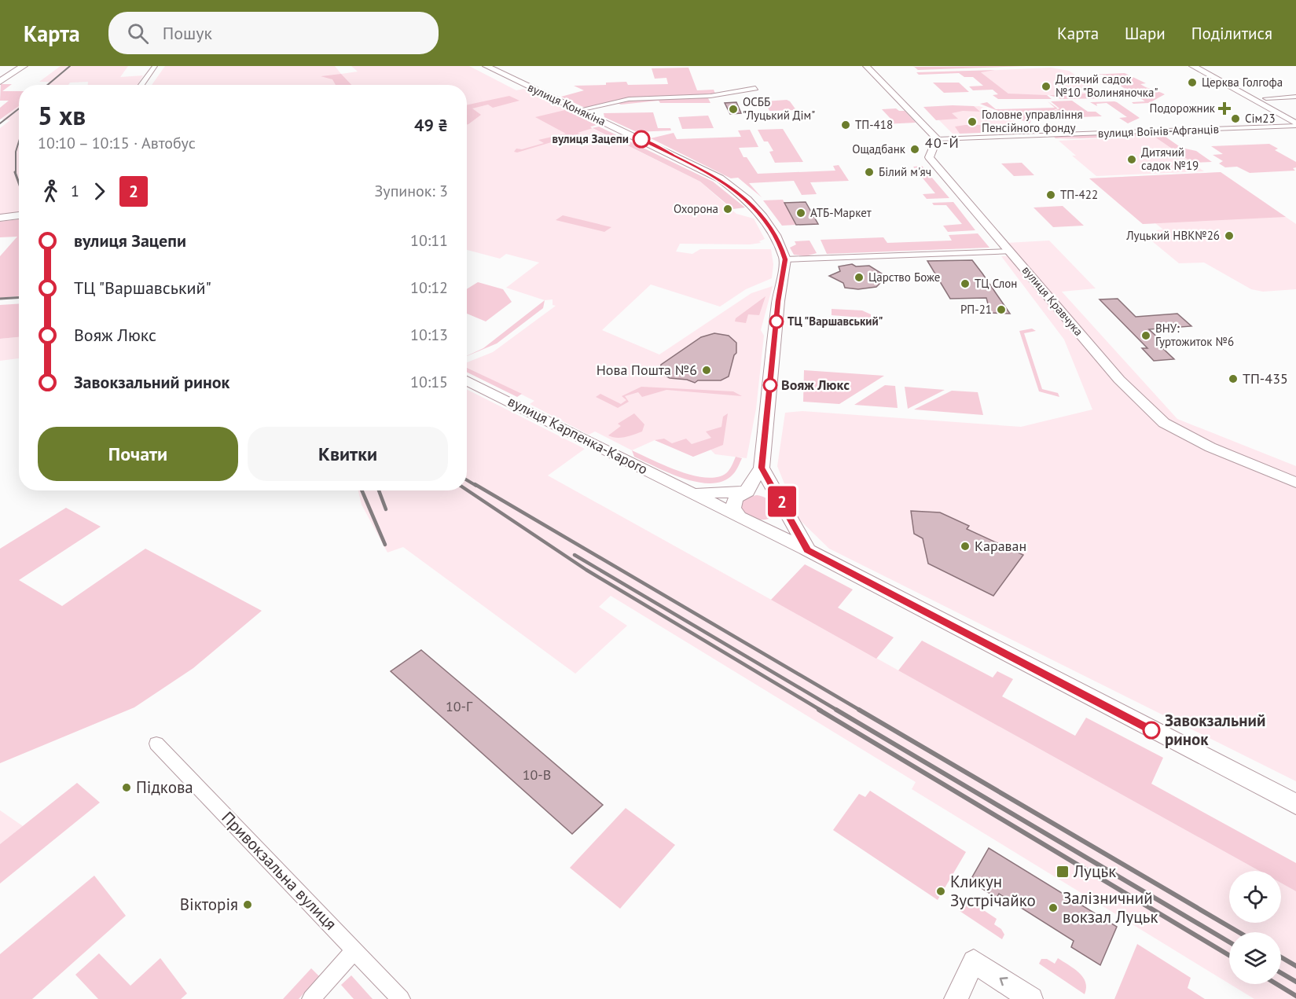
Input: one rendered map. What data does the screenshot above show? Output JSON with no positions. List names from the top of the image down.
{
  "streets": {
    "main road": ["вулиця Конякіна", "вулиця Карпенка-Карого"],
    "street": ["вулиця Воїнів-Афганців", "вулиця Кравчука", "Привокзальна вулиця"]
  },
  "crossings": [
    ["вулиця Воїнів-Афганців", "вулиця Кравчука"]
  ],
  "districts": ["40-Й"],
  "places": {
    "other": [
      "Церква Голгофа",
      "Дитячий садок №10 \"Волиняночка\"",
      "ОСББ \"Луцький Дім\"",
      "Сім23",
      "Головне управління Пенсійного фонду",
      "ТП-418",
      "вулиця Зацепи",
      "Ощадбанк",
      "Дитячий садок №19",
      "Білий м'яч",
      "ТП-422",
      "Охорона",
      "АТБ-Маркет",
      "Луцький НВК№26",
      "Царство Боже",
      "ТЦ Слон",
      "РП-21",
      "ТЦ \"Варшавський\"",
      "ВНУ: Гуртожиток №6",
      "Нова Пошта №6",
      "ТП-435",
      "Вояж Люкс",
      "Караван",
      "Завокзальний ринок",
      "Підкова",
      "Кликун Зустрічайко",
      "Вікторія",
      "Залізничний вокзал Луцьк"
    ],
    "health": ["Подорожник"],
    "transit": ["Луцьк"]
  },
  "lines": ["bus line 2"],
  "house_numbers": ["10-Г", "10-В"],
  "page": {
    "header": "Карта",
    "search": "Пошук",
    "nav": ["Карта", "Шари", "Поділитися"],
    "on_map": "2",
    "heading": ["5 хв", "10:10 – 10:15 · Автобус", "49 ₴"],
    "legs": ["1", "2", "Зупинок: 3"],
    "list": [
      {
        "name": "вулиця Зацепи",
        "value": "10:11"
      },
      {
        "name": "ТЦ \"Варшавський\"",
        "value": "10:12"
      },
      {
        "name": "Вояж Люкс",
        "value": "10:13"
      },
      {
        "name": "Завокзальний ринок",
        "value": "10:15"
      }
    ],
    "buttons": ["Почати", "Квитки"]
  }
}
